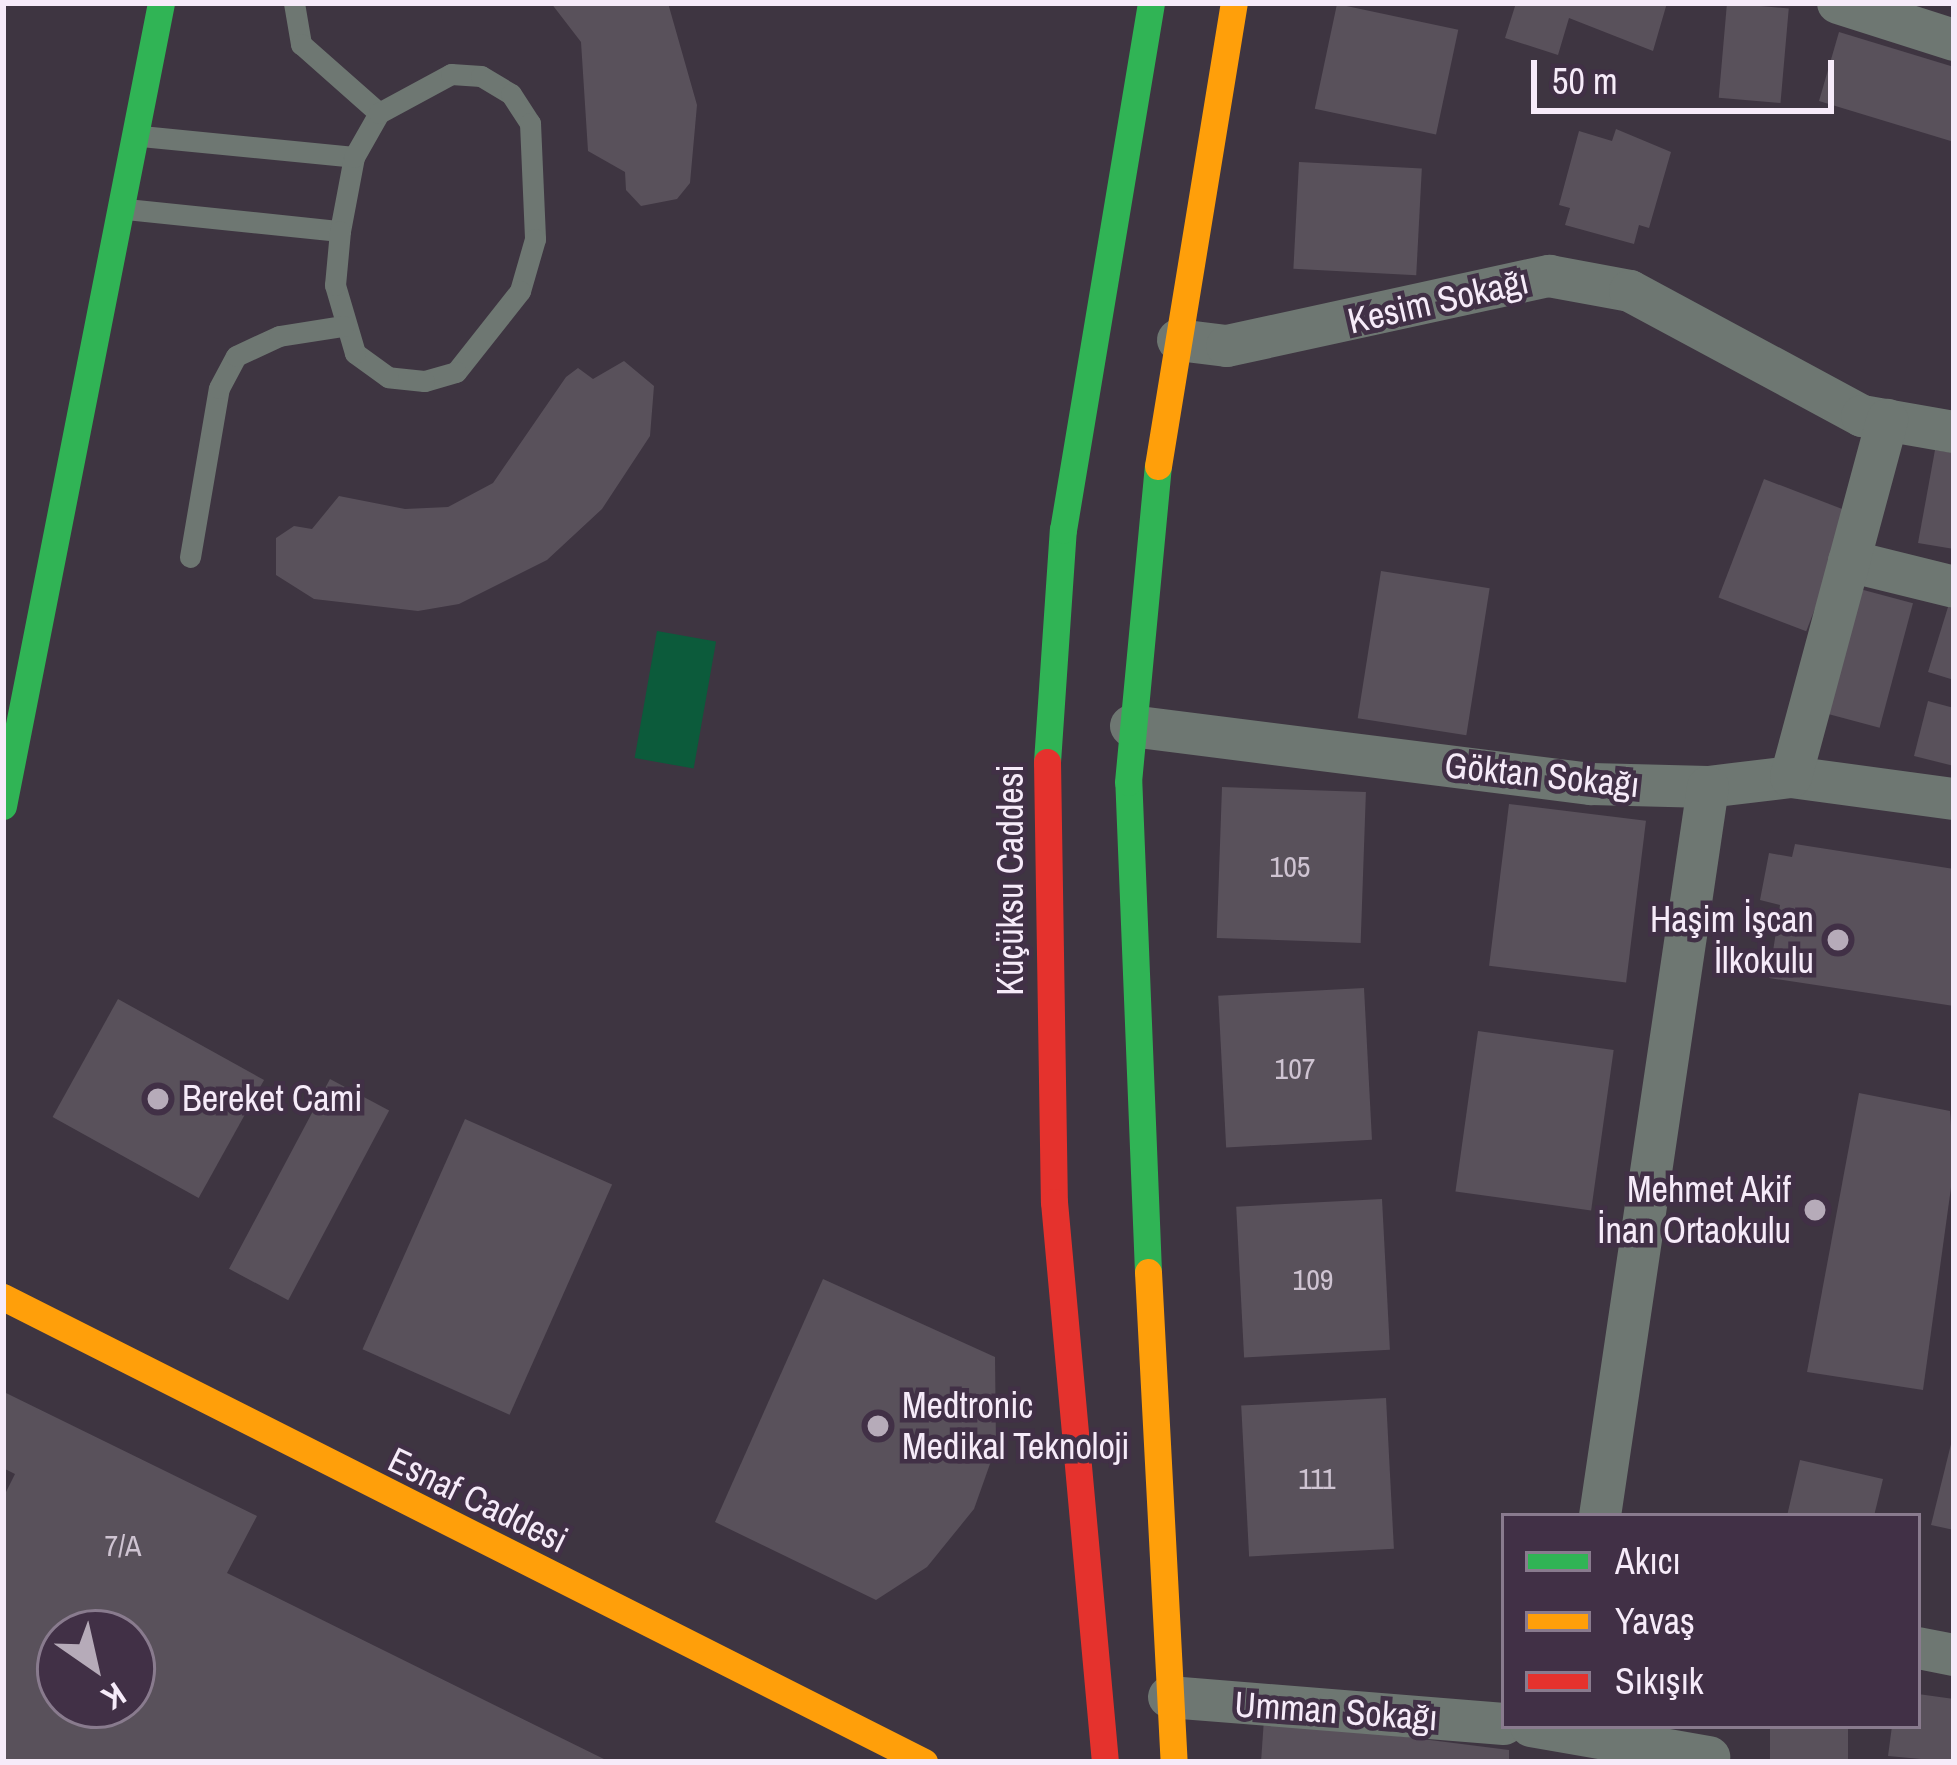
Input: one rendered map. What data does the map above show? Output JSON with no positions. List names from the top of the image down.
{
  "streets": {
    "main road": ["Küçüksu Caddesi", "Esnaf Caddesi"],
    "street": ["Kesim Sokağı", "Göktan Sokağı", "Umman Sokağı"]
  },
  "places": [
    "Haşim İşcan İlkokulu",
    "Bereket Cami",
    "Mehmet Akif İnan Ortaokulu",
    "Medtronic Medikal Teknoloji"
  ],
  "house_numbers": [
    "105",
    "107",
    "109",
    "111",
    "7/A"
  ],
  "legend": ["Akıcı", "Yavaş", "Sıkışık"],
  "scale_bar": "50 m",
  "north": "bottom right"
}
